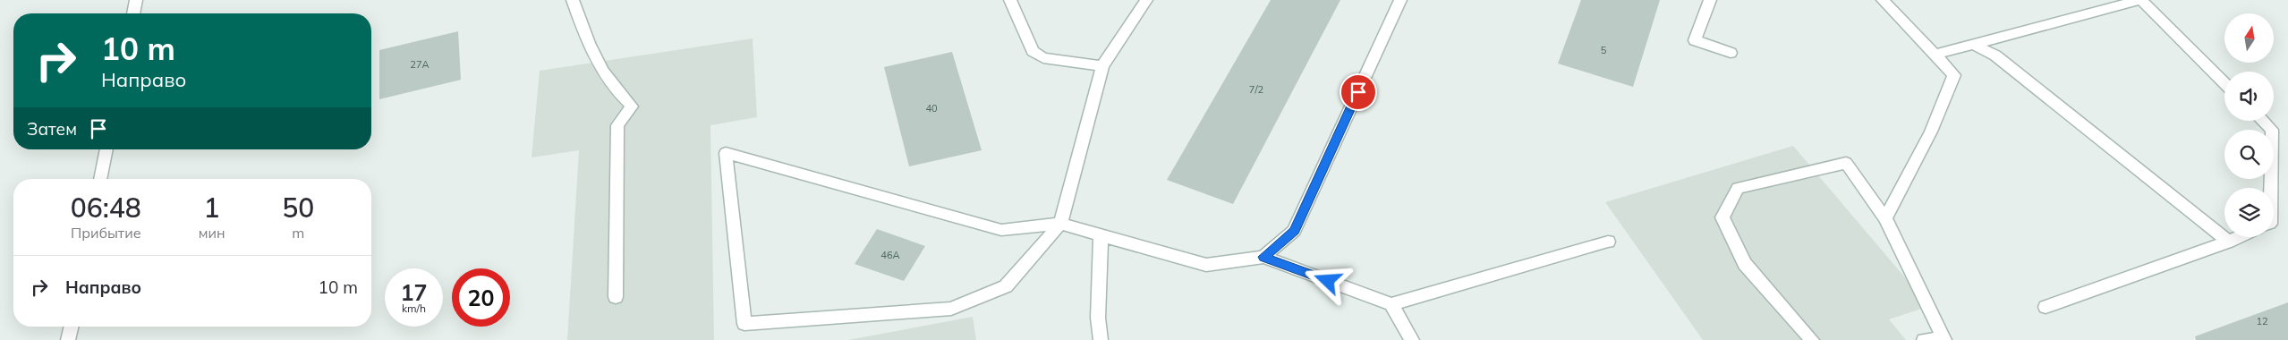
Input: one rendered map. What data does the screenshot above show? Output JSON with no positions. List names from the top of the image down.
{
  "house_numbers": [
    "5",
    "27А",
    "7/2",
    "40",
    "46А",
    "12"
  ],
  "north": "top",
  "page": {
    "turn": ["10 m", "Направо"],
    "then": "Затем",
    "eta": [
      "06:48",
      "Прибытие",
      "1",
      "мин",
      "50",
      "m"
    ],
    "list": [
      {
        "name": "Направо",
        "value": "10 m"
      }
    ],
    "speed": "17 km/h",
    "limit": "20"
  }
}
